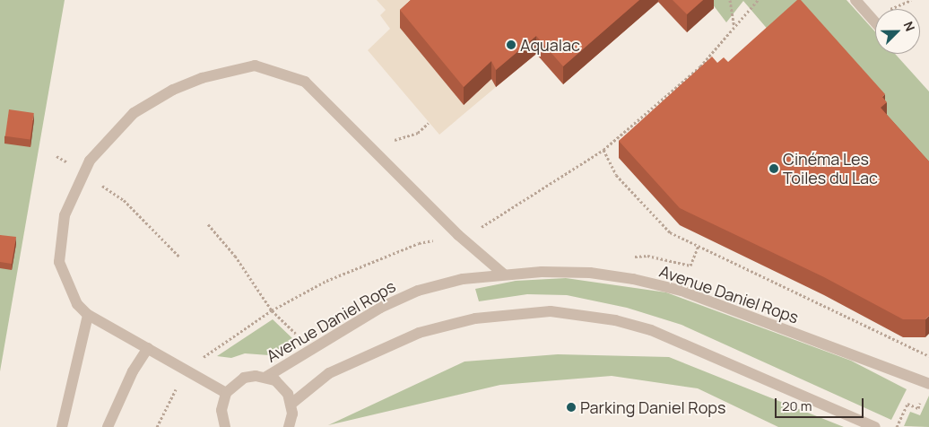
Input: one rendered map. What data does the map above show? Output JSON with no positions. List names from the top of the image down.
{
  "streets": {
    "street": ["Avenue Daniel Rops"]
  },
  "places": ["Aqualac", "Cinéma Les Toiles du Lac", "Parking Daniel Rops"],
  "scale_bar": "20 m",
  "north": "top right"
}
